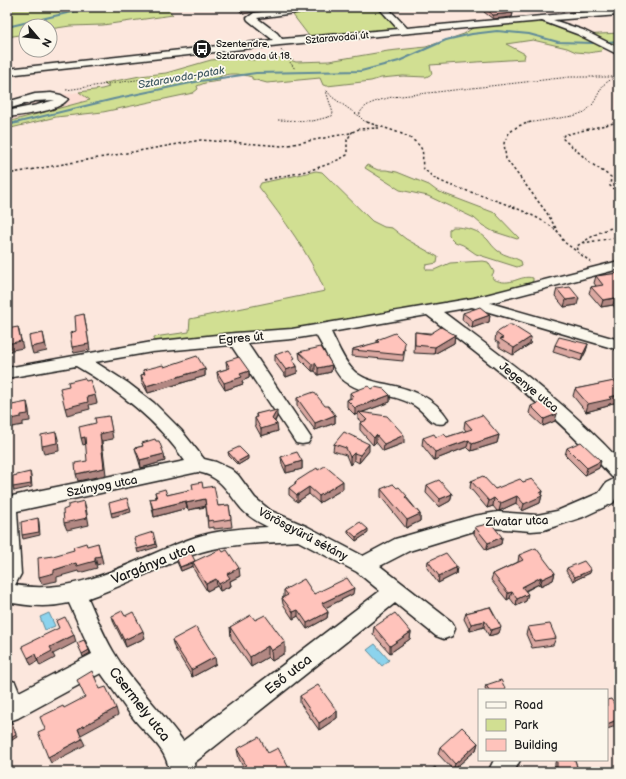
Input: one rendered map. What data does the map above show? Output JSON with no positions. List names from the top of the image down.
{
  "streets": {
    "street": [
      "Sztaravodai út",
      "Egres út",
      "Jegenye utca",
      "Szúnyog utca",
      "Zivatar utca",
      "Vörösgyűrű sétány",
      "Vargánya utca",
      "Eső utca",
      "Csermely utca"
    ]
  },
  "crossings": [
    ["Egres út", "Jegenye utca"],
    ["Szúnyog utca", "Vörösgyűrű sétány"],
    ["Zivatar utca", "Vörösgyűrű sétány"],
    ["Vörösgyűrű sétány", "Vargánya utca"],
    ["Vörösgyűrű sétány", "Eső utca"],
    ["Vargánya utca", "Csermely utca"],
    ["Eső utca", "Csermely utca"]
  ],
  "water": ["Sztaravoda-patak"],
  "places": {
    "bus stop": ["Szentendre, Sztaravoda út 18."]
  },
  "legend": ["Road", "Park", "Building"],
  "north": "bottom right"
}
